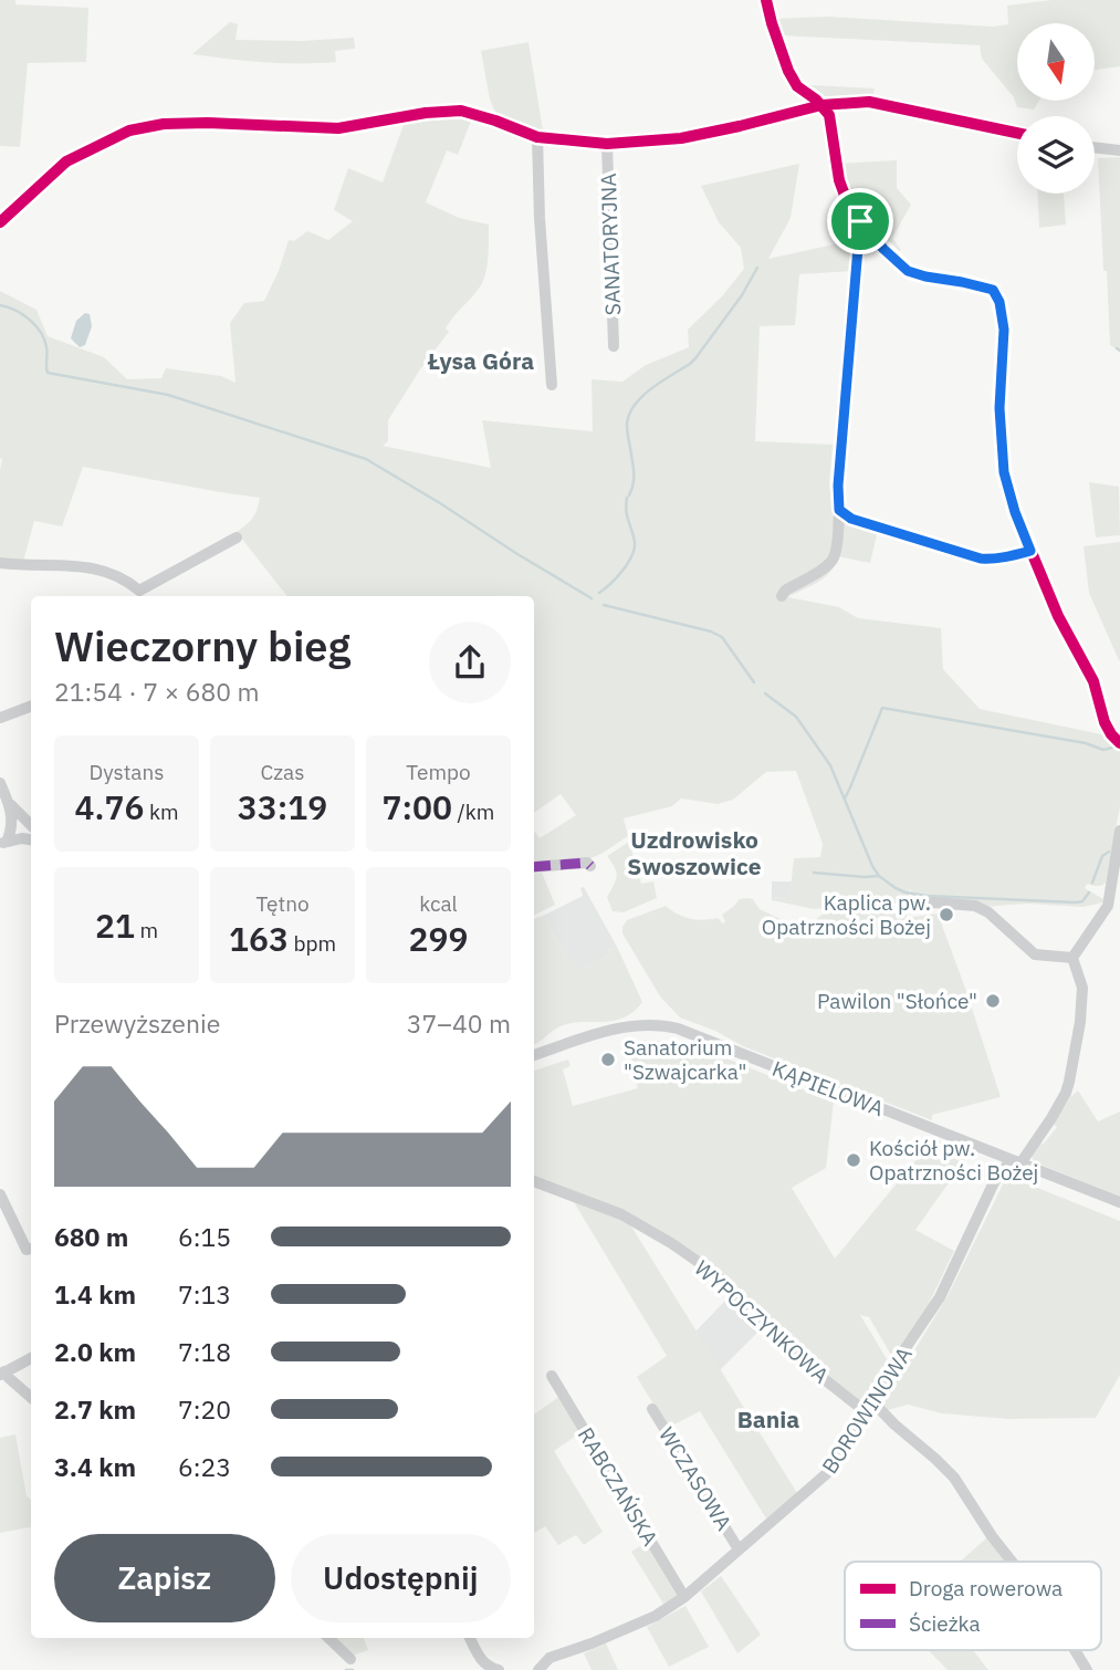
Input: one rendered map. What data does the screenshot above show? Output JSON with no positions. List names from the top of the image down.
{
  "streets": {
    "street": [
      "SANATORYJNA",
      "KĄPIELOWA",
      "WYPOCZYNKOWA",
      "BOROWINOWA",
      "WCZASOWA",
      "RABCZAŃSKA"
    ]
  },
  "crossings": [
    ["KĄPIELOWA", "BOROWINOWA"],
    ["WYPOCZYNKOWA", "BOROWINOWA"],
    ["BOROWINOWA", "WCZASOWA"],
    ["BOROWINOWA", "RABCZAŃSKA"]
  ],
  "districts": ["Łysa Góra", "Uzdrowisko Swoszowice", "Bania"],
  "places": [
    "Kaplica pw. Opatrzności Bożej",
    "Pawilon \"Słońce\"",
    "Sanatorium \"Szwajcarka\"",
    "Kościół pw. Opatrzności Bożej"
  ],
  "legend": ["Droga rowerowa", "Ścieżka"],
  "north": "bottom",
  "page": {
    "heading": ["Wieczorny bieg", "21:54 · 7 × 680 m"],
    "stats": [
      ["Dystans", "4.76 km"],
      ["Czas", "33:19"],
      ["Tempo", "7:00 /km"],
      ["21 m"],
      ["Tętno", "163 bpm"],
      ["kcal", "299"]
    ],
    "chart": ["Przewyższenie", "37–40 m"],
    "list": [
      {
        "name": "680 m",
        "note": "6:15"
      },
      {
        "name": "1.4 km",
        "note": "7:13"
      },
      {
        "name": "2.0 km",
        "note": "7:18"
      },
      {
        "name": "2.7 km",
        "note": "7:20"
      },
      {
        "name": "3.4 km",
        "note": "6:23"
      }
    ],
    "buttons": ["Zapisz", "Udostępnij"]
  }
}
